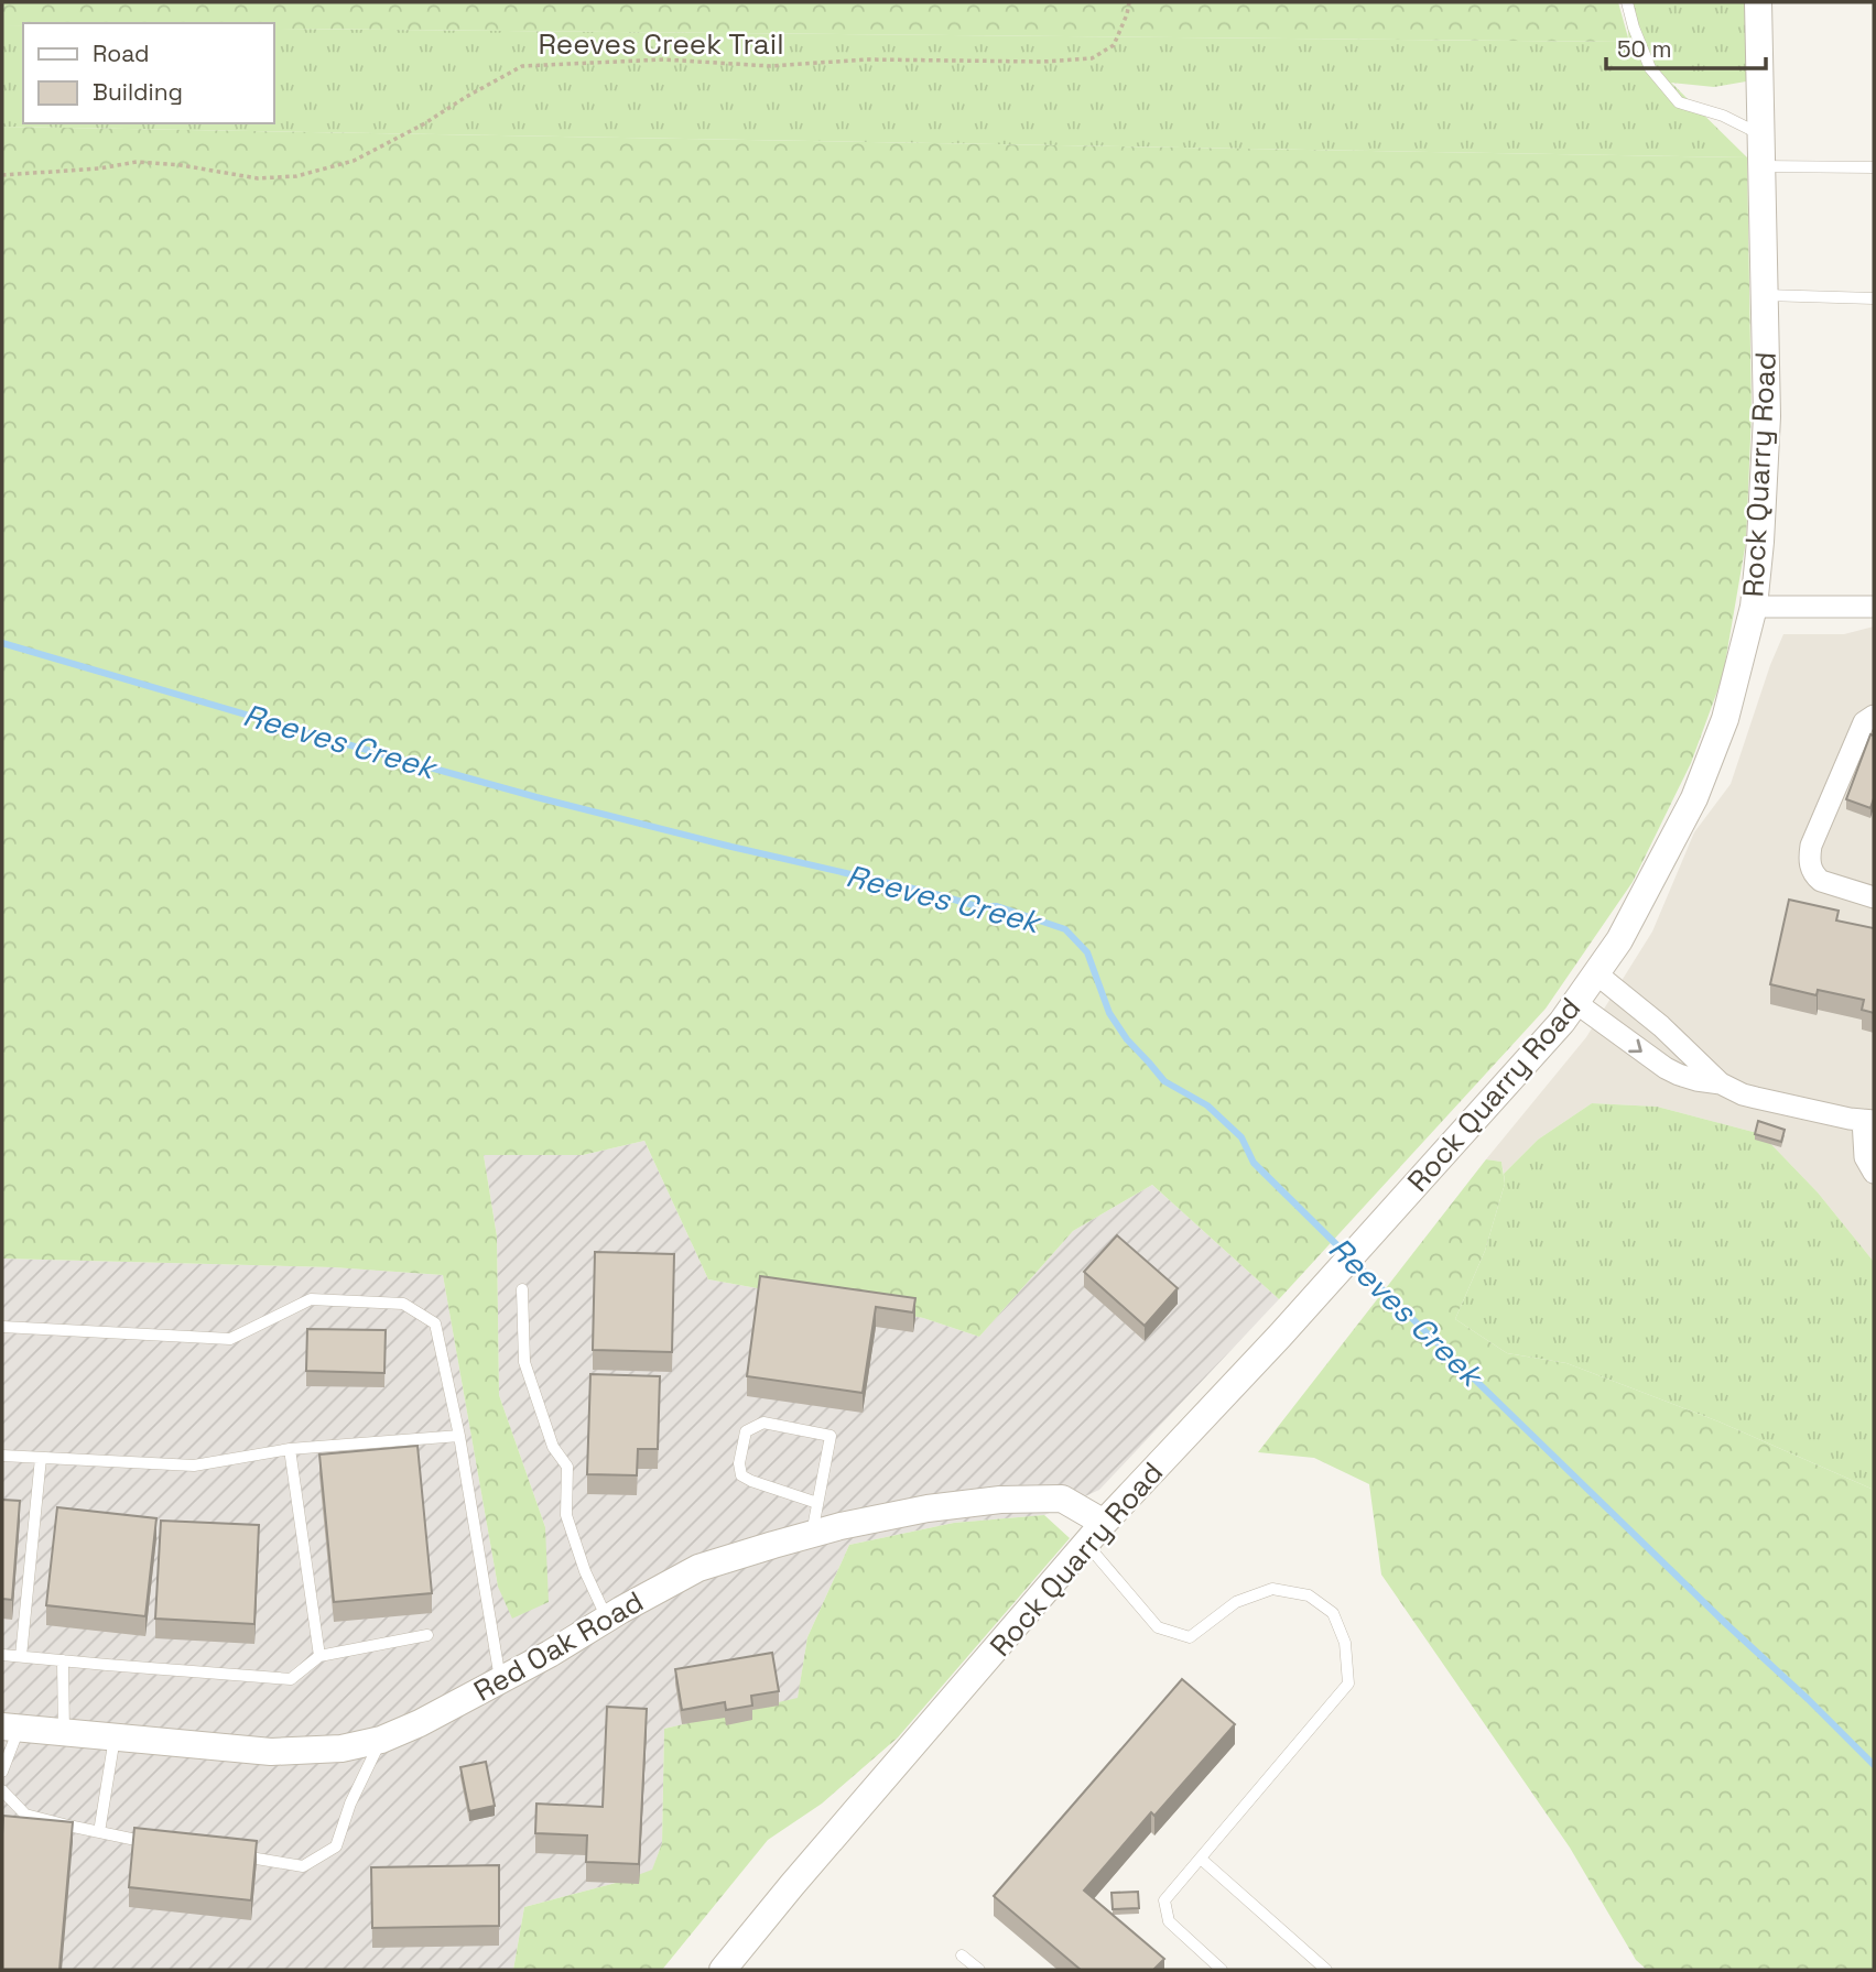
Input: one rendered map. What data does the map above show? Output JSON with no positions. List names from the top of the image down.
{
  "streets": {
    "street": ["Rock Quarry Road", "Red Oak Road"],
    "path": ["Reeves Creek Trail"]
  },
  "crossings": [
    ["Rock Quarry Road", "Red Oak Road"]
  ],
  "water": ["Reeves Creek"],
  "legend": ["Road", "Building"],
  "scale_bar": "50 m"
}
